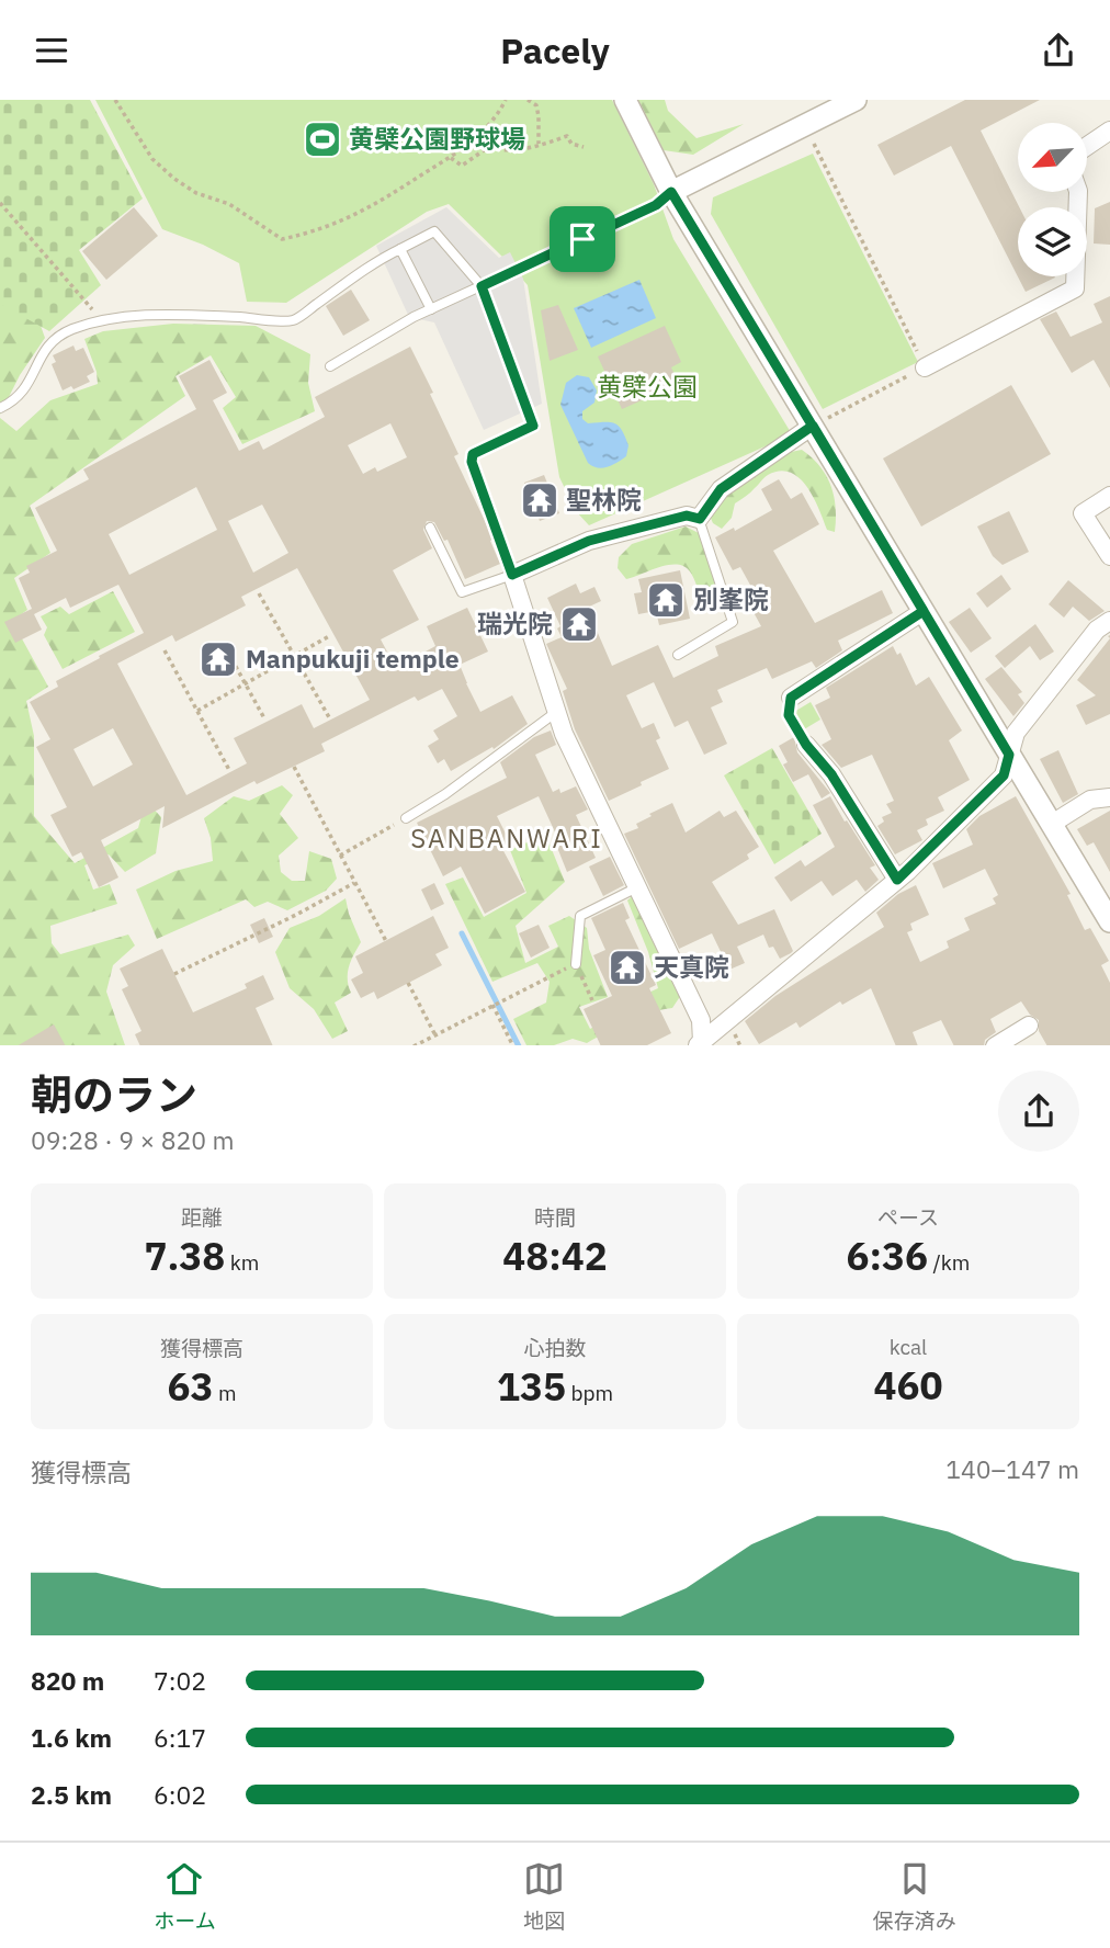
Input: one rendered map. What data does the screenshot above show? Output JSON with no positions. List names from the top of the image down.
{
  "districts": ["SANBANWARI"],
  "parks": ["黄檗公園"],
  "places": {
    "sports": ["黄檗公園野球場"],
    "temple": [
      "聖林院",
      "別峯院",
      "瑞光院",
      "Manpukuji temple",
      "天真院"
    ]
  },
  "north": "bottom left",
  "page": {
    "header": "Pacely",
    "heading": ["朝のラン", "09:28 · 9 × 820 m"],
    "stats": [
      ["距離", "7.38 km"],
      ["時間", "48:42"],
      ["ペース", "6:36 /km"],
      ["獲得標高", "63 m"],
      ["心拍数", "135 bpm"],
      ["kcal", "460"]
    ],
    "chart": ["獲得標高", "140–147 m"],
    "list": [
      {
        "name": "820 m",
        "note": "7:02"
      },
      {
        "name": "1.6 km",
        "note": "6:17"
      },
      {
        "name": "2.5 km",
        "note": "6:02"
      }
    ],
    "tabs": ["ホーム", "地図", "保存済み"]
  }
}
